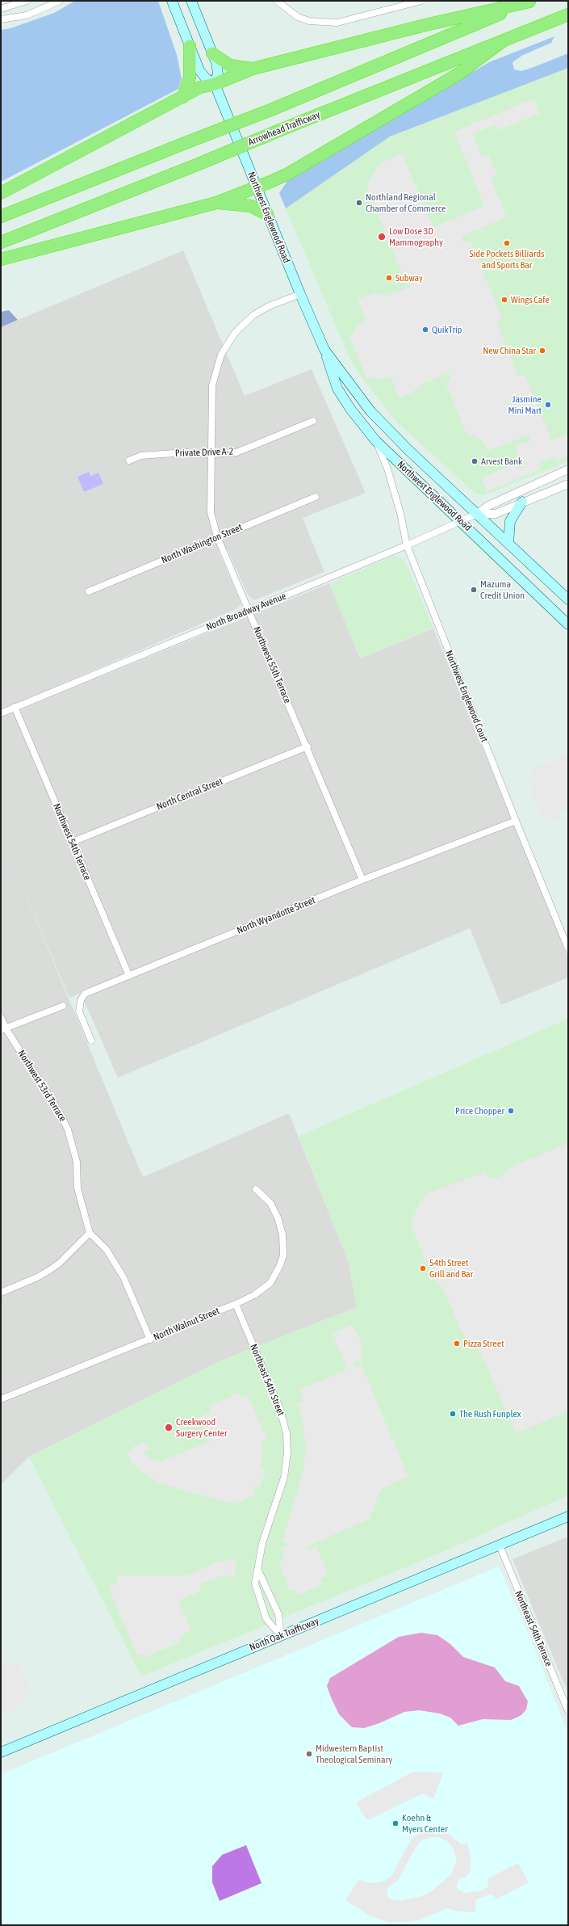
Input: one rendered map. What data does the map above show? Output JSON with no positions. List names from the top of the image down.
{
  "streets": {
    "highway": ["Arrowhead Trafficway"],
    "main road": ["Northwest Englewood Road", "North Oak Trafficway"],
    "street": [
      "Private Drive A-2",
      "North Washington Street",
      "North Broadway Avenue",
      "Northwest 55th Terrace",
      "Northwest Englewood Court",
      "North Central Street",
      "Northwest 54th Terrace",
      "North Wyandotte Street",
      "Northwest 53rd Terrace",
      "North Walnut Street",
      "Northeast 54th Street",
      "Northeast 54th Terrace"
    ]
  },
  "crossings": [
    ["Northwest Englewood Road", "North Broadway Avenue"],
    ["Northwest Englewood Road", "Northwest 55th Terrace"],
    ["Northwest Englewood Road", "Northwest Englewood Court"],
    ["Private Drive A-2", "Northwest 55th Terrace"],
    ["North Washington Street", "Northwest 55th Terrace"],
    ["North Broadway Avenue", "Northwest 55th Terrace"],
    ["North Broadway Avenue", "Northwest Englewood Court"],
    ["North Broadway Avenue", "Northwest 54th Terrace"],
    ["Northwest 55th Terrace", "North Central Street"],
    ["Northwest 55th Terrace", "North Wyandotte Street"],
    ["Northwest Englewood Court", "North Wyandotte Street"],
    ["North Central Street", "Northwest 54th Terrace"],
    ["Northwest 54th Terrace", "North Wyandotte Street"],
    ["North Walnut Street", "Northeast 54th Street"],
    ["Northeast 54th Street", "North Oak Trafficway"],
    ["Northeast 54th Terrace", "North Oak Trafficway"]
  ],
  "places": [
    "Northland Regional Chamber of Commerce",
    "Low Dose 3D Mammography",
    "Side Pockets Billiards and Sports Bar",
    "Subway",
    "Wings Cafe",
    "QuikTrip",
    "New China Star",
    "Jasmine Mini Mart",
    "Arvest Bank",
    "Mazuma Credit Union",
    "Price Chopper",
    "54th Street Grill and Bar",
    "Pizza Street",
    "The Rush Funplex",
    "Creekwood Surgery Center",
    "Midwestern Baptist Theological Seminary",
    "Koehn & Myers Center"
  ]
}
